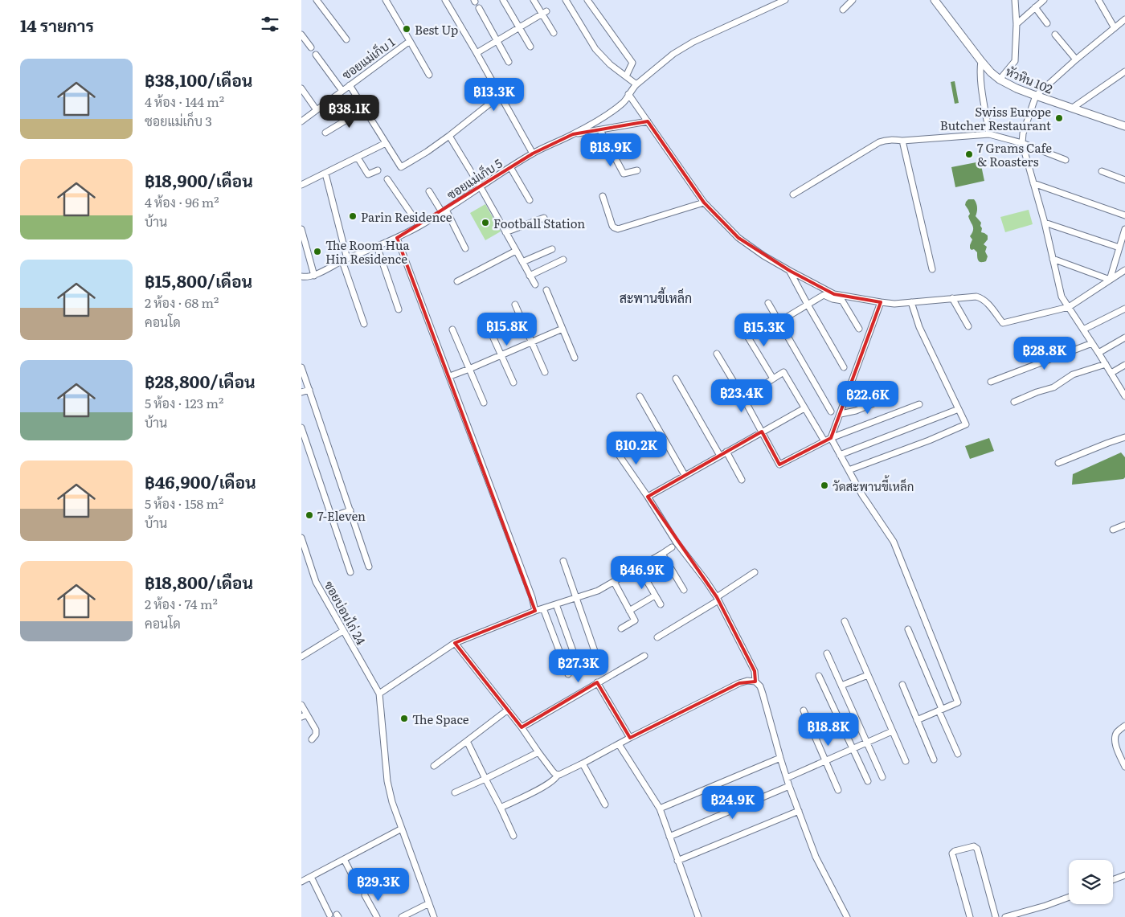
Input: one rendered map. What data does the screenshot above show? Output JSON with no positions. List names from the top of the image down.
{
  "streets": {
    "street": [
      "ซอยแม่เก็บ 1",
      "หัวหิน 102",
      "ซอยแม่เก็บ 5",
      "ซอยบ่อนไก่ 24"
    ]
  },
  "districts": ["สะพานขี้เหล็ก"],
  "places": [
    "Best Up",
    "Swiss Europe Butcher Restaurant",
    "7 Grams Cafe & Roasters",
    "Parin Residence",
    "Football Station",
    "The Room Hua Hin Residence",
    "วัดสะพานขี้เหล็ก",
    "7-Eleven",
    "The Space"
  ],
  "page": {
    "heading": "14 รายการ",
    "list": [
      {
        "name": "฿38,100/เดือน",
        "note": "4 ห้อง · 144 m² · ซอยแม่เก็บ 3"
      },
      {
        "name": "฿18,900/เดือน",
        "note": "4 ห้อง · 96 m² · บ้าน"
      },
      {
        "name": "฿15,800/เดือน",
        "note": "2 ห้อง · 68 m² · คอนโด"
      },
      {
        "name": "฿28,800/เดือน",
        "note": "5 ห้อง · 123 m² · บ้าน"
      },
      {
        "name": "฿46,900/เดือน",
        "note": "5 ห้อง · 158 m² · บ้าน"
      },
      {
        "name": "฿18,800/เดือน",
        "note": "2 ห้อง · 74 m² · คอนโด"
      }
    ],
    "price": [
      "฿13.3K",
      "฿38.1K",
      "฿18.9K",
      "฿15.8K",
      "฿15.3K",
      "฿28.8K",
      "฿23.4K",
      "฿22.6K",
      "฿10.2K",
      "฿46.9K",
      "฿27.3K",
      "฿18.8K",
      "฿24.9K",
      "฿29.3K"
    ]
  }
}
